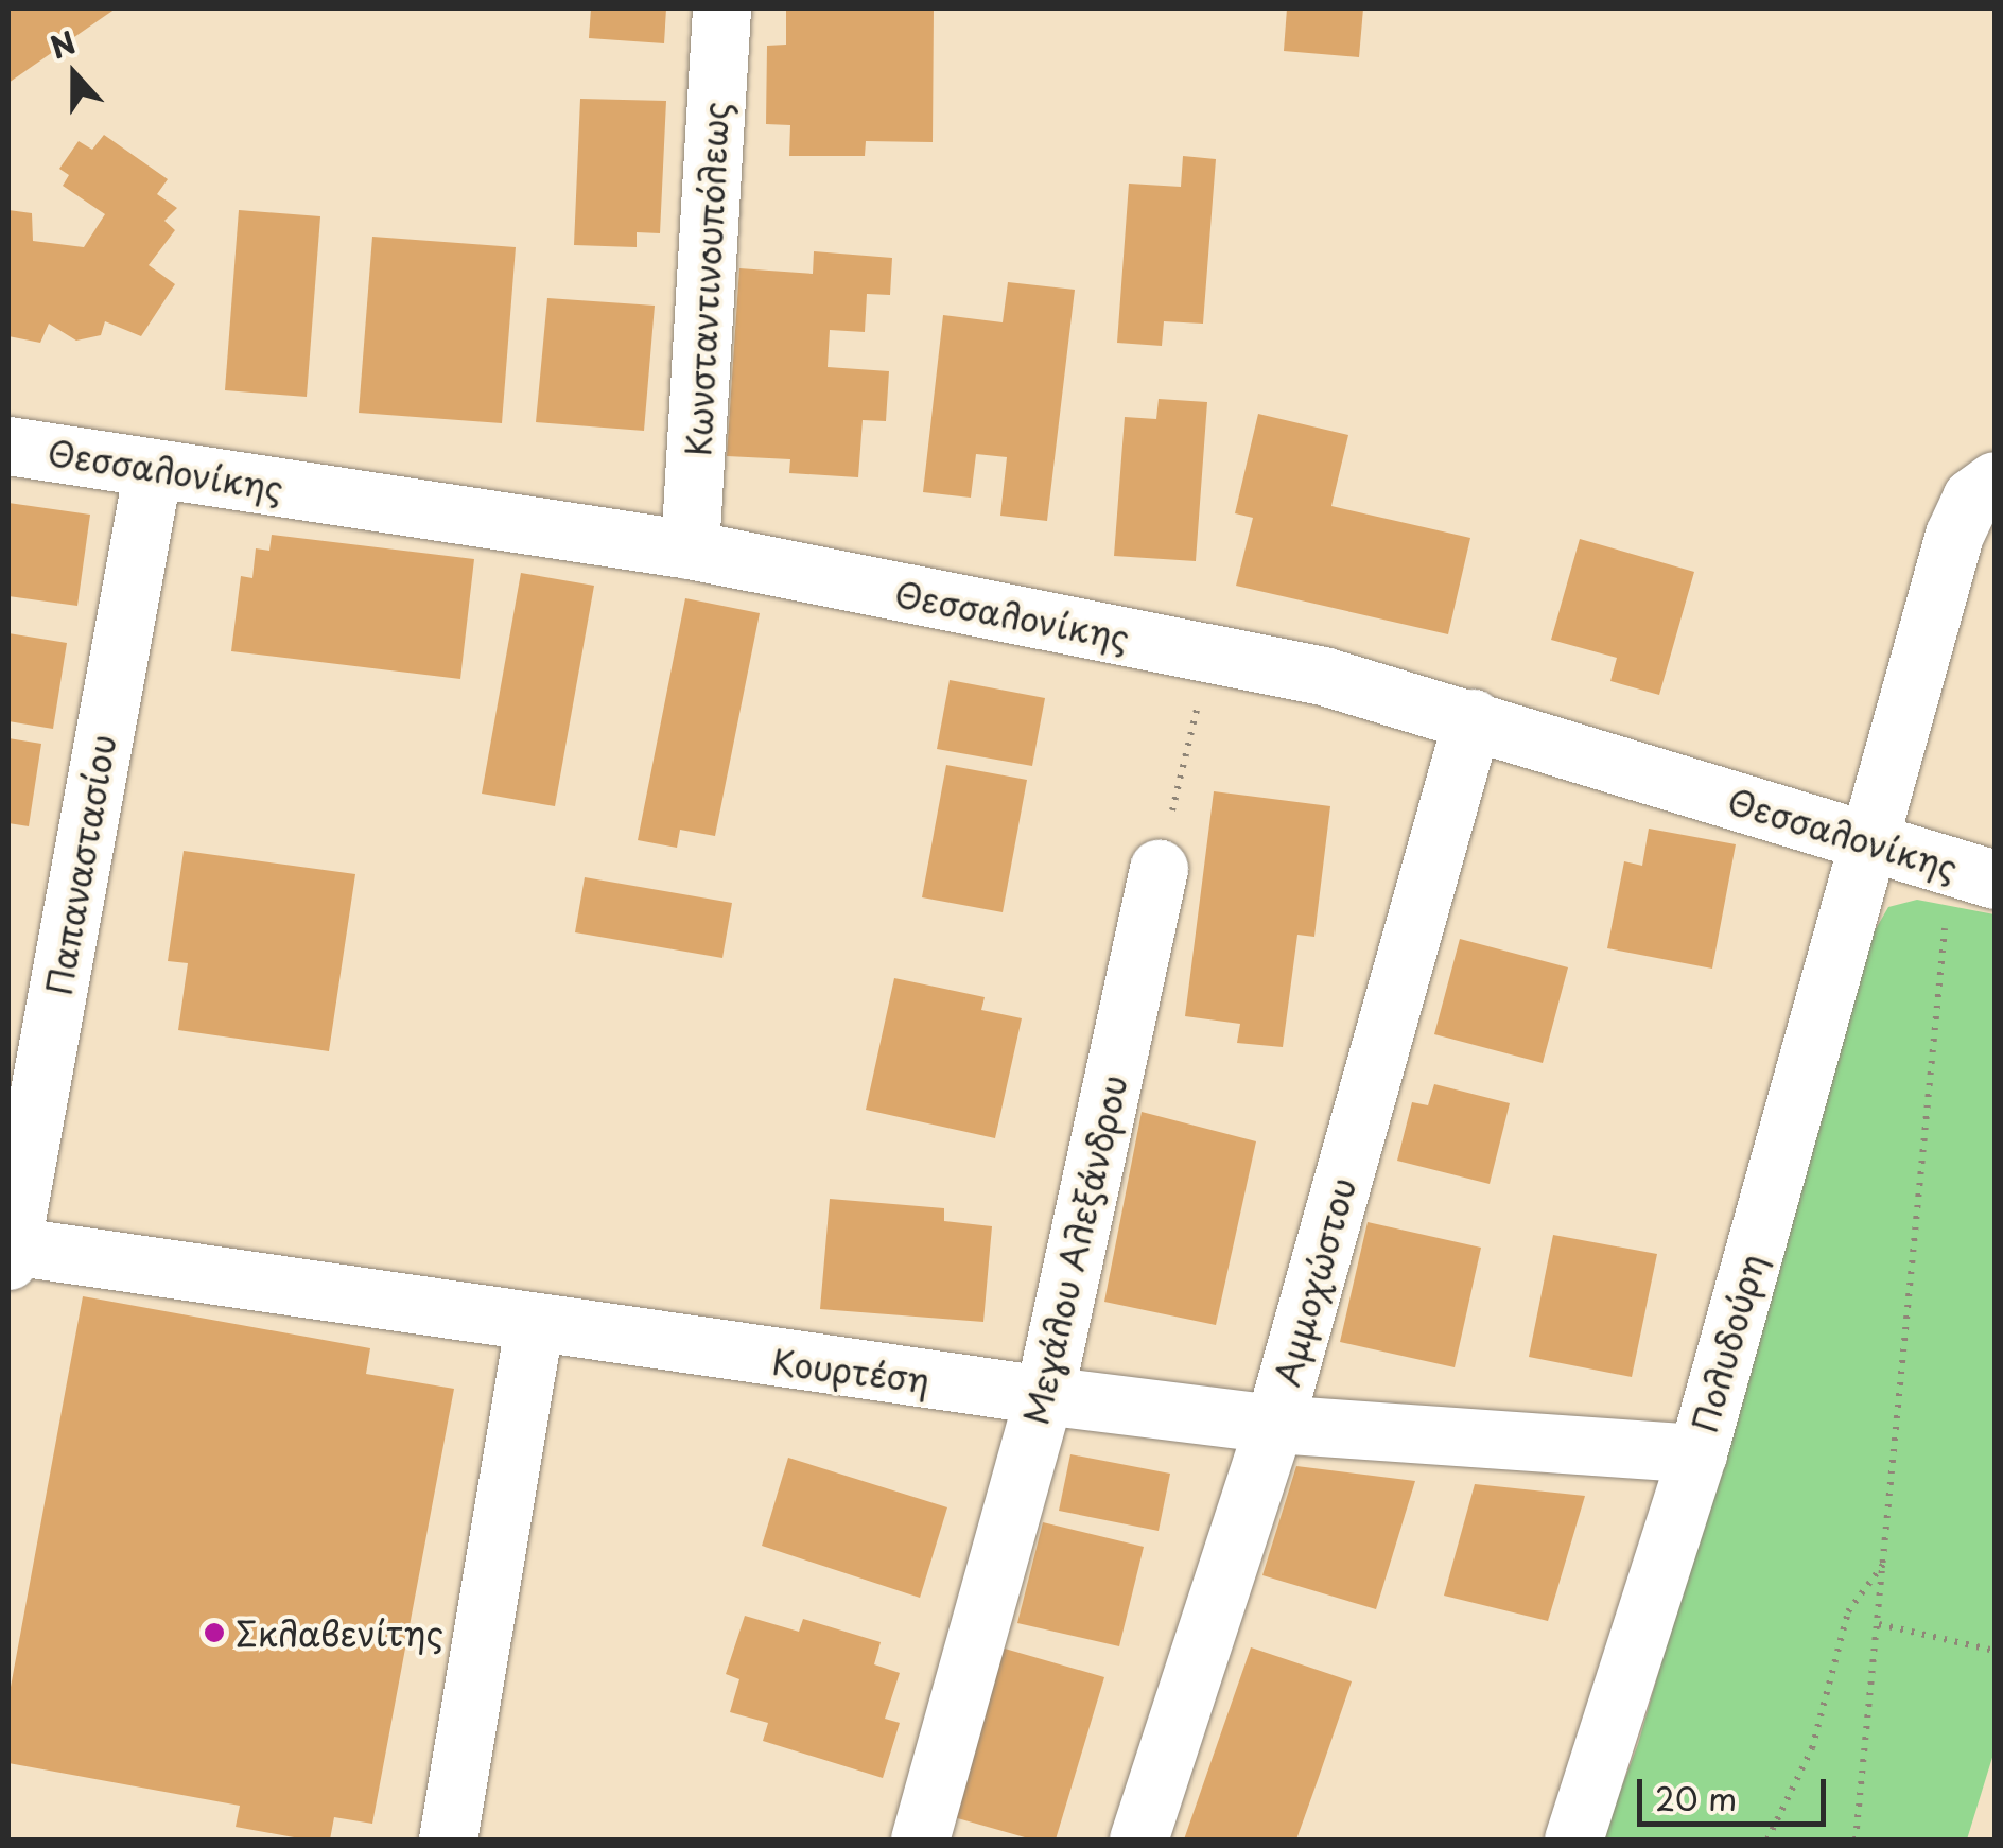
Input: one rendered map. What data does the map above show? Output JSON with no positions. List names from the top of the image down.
{
  "streets": {
    "street": [
      "Κωνσταντινουπόλεως",
      "Θεσσαλονίκης",
      "Παπαναστασίου",
      "Μεγάλου Αλεξάνδρου",
      "Αμμοχώστου",
      "Πολυδούρη",
      "Κουρτέση"
    ]
  },
  "crossings": [
    ["Κωνσταντινουπόλεως", "Θεσσαλονίκης"],
    ["Θεσσαλονίκης", "Παπαναστασίου"],
    ["Θεσσαλονίκης", "Αμμοχώστου"],
    ["Θεσσαλονίκης", "Πολυδούρη"],
    ["Παπαναστασίου", "Κουρτέση"],
    ["Μεγάλου Αλεξάνδρου", "Κουρτέση"],
    ["Αμμοχώστου", "Κουρτέση"],
    ["Πολυδούρη", "Κουρτέση"]
  ],
  "places": ["Σκλαβενίτης"],
  "scale_bar": "20 m",
  "north": "top"
}
